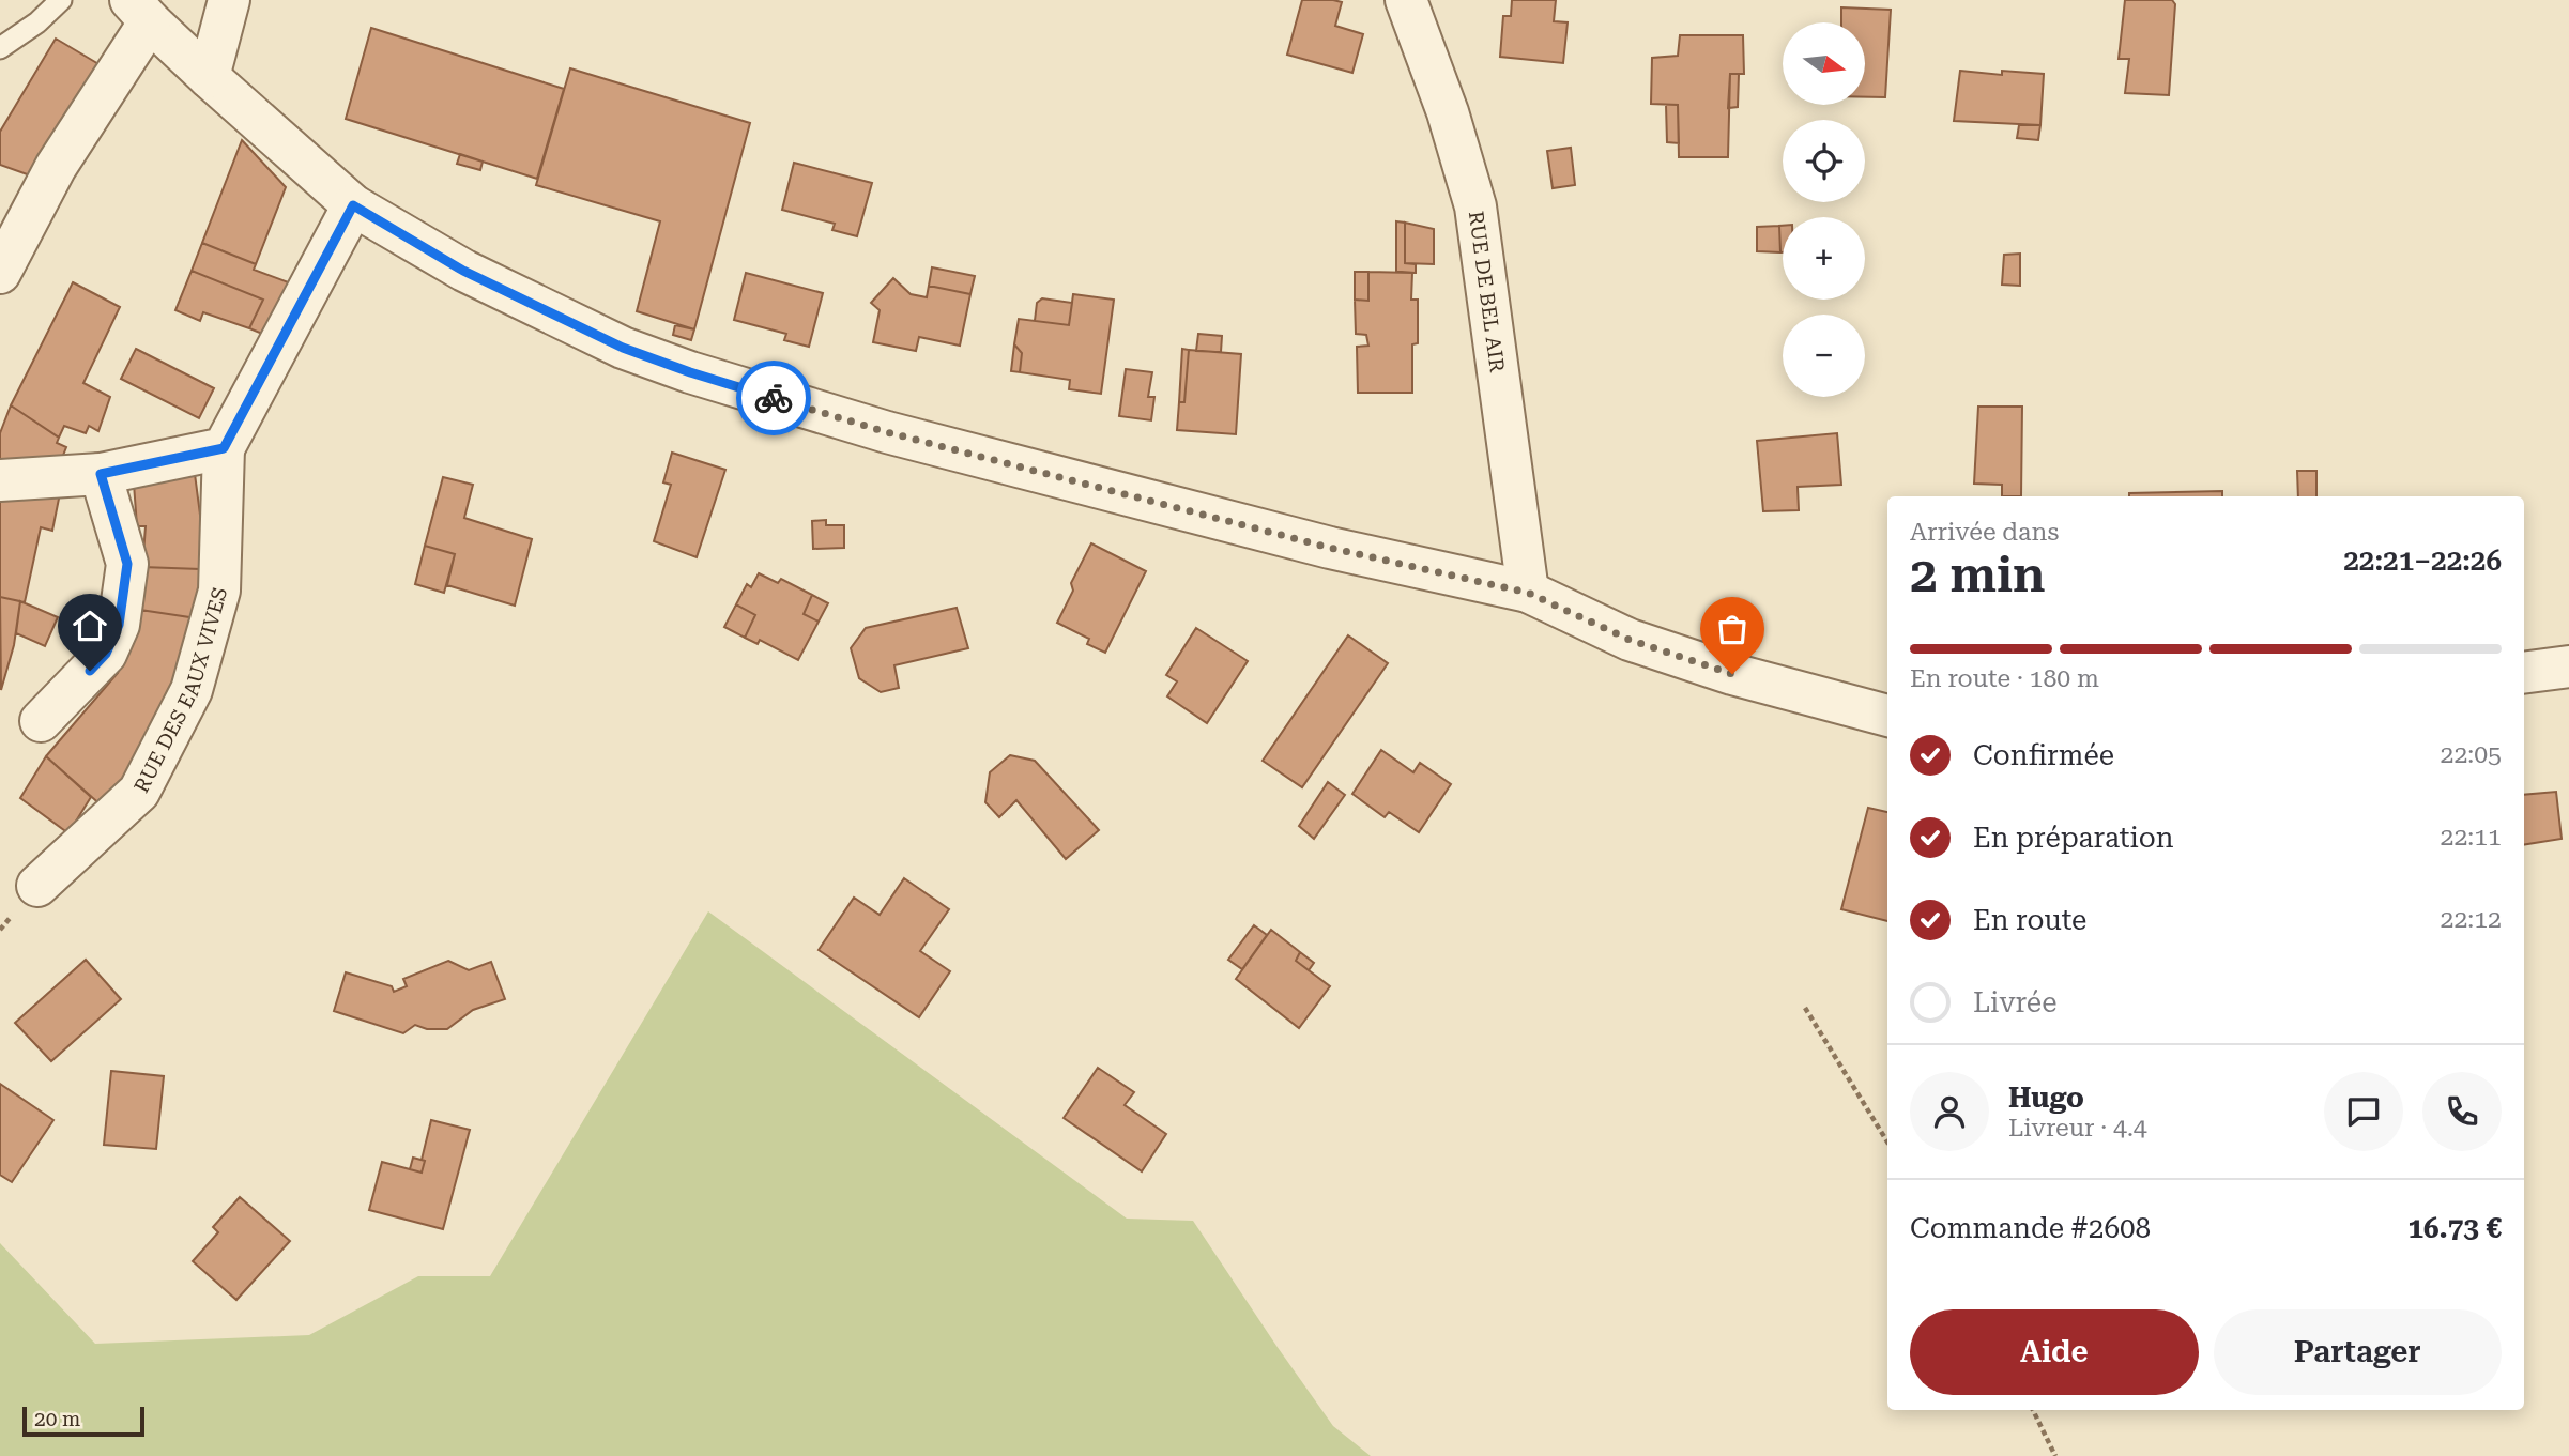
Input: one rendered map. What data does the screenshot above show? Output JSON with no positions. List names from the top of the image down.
{
  "streets": {
    "street": ["RUE DE BEL AIR", "RUE DES EAUX VIVES"]
  },
  "scale_bar": "20 m",
  "north": "right",
  "page": {
    "map_buttons": ["+", "−"],
    "heading": ["2 min", "Arrivée dans", "22:21–22:26"],
    "panel": [
      "Hugo",
      "Livreur · 4.4",
      "Commande #2608",
      "16.73 €"
    ],
    "bar": "En route · 180 m",
    "list": [
      ["Confirmée", "22:05"],
      ["En préparation", "22:11"],
      ["En route", "22:12"],
      "Livrée"
    ],
    "buttons": ["Aide", "Partager"],
    "scale": "20 m"
  }
}
